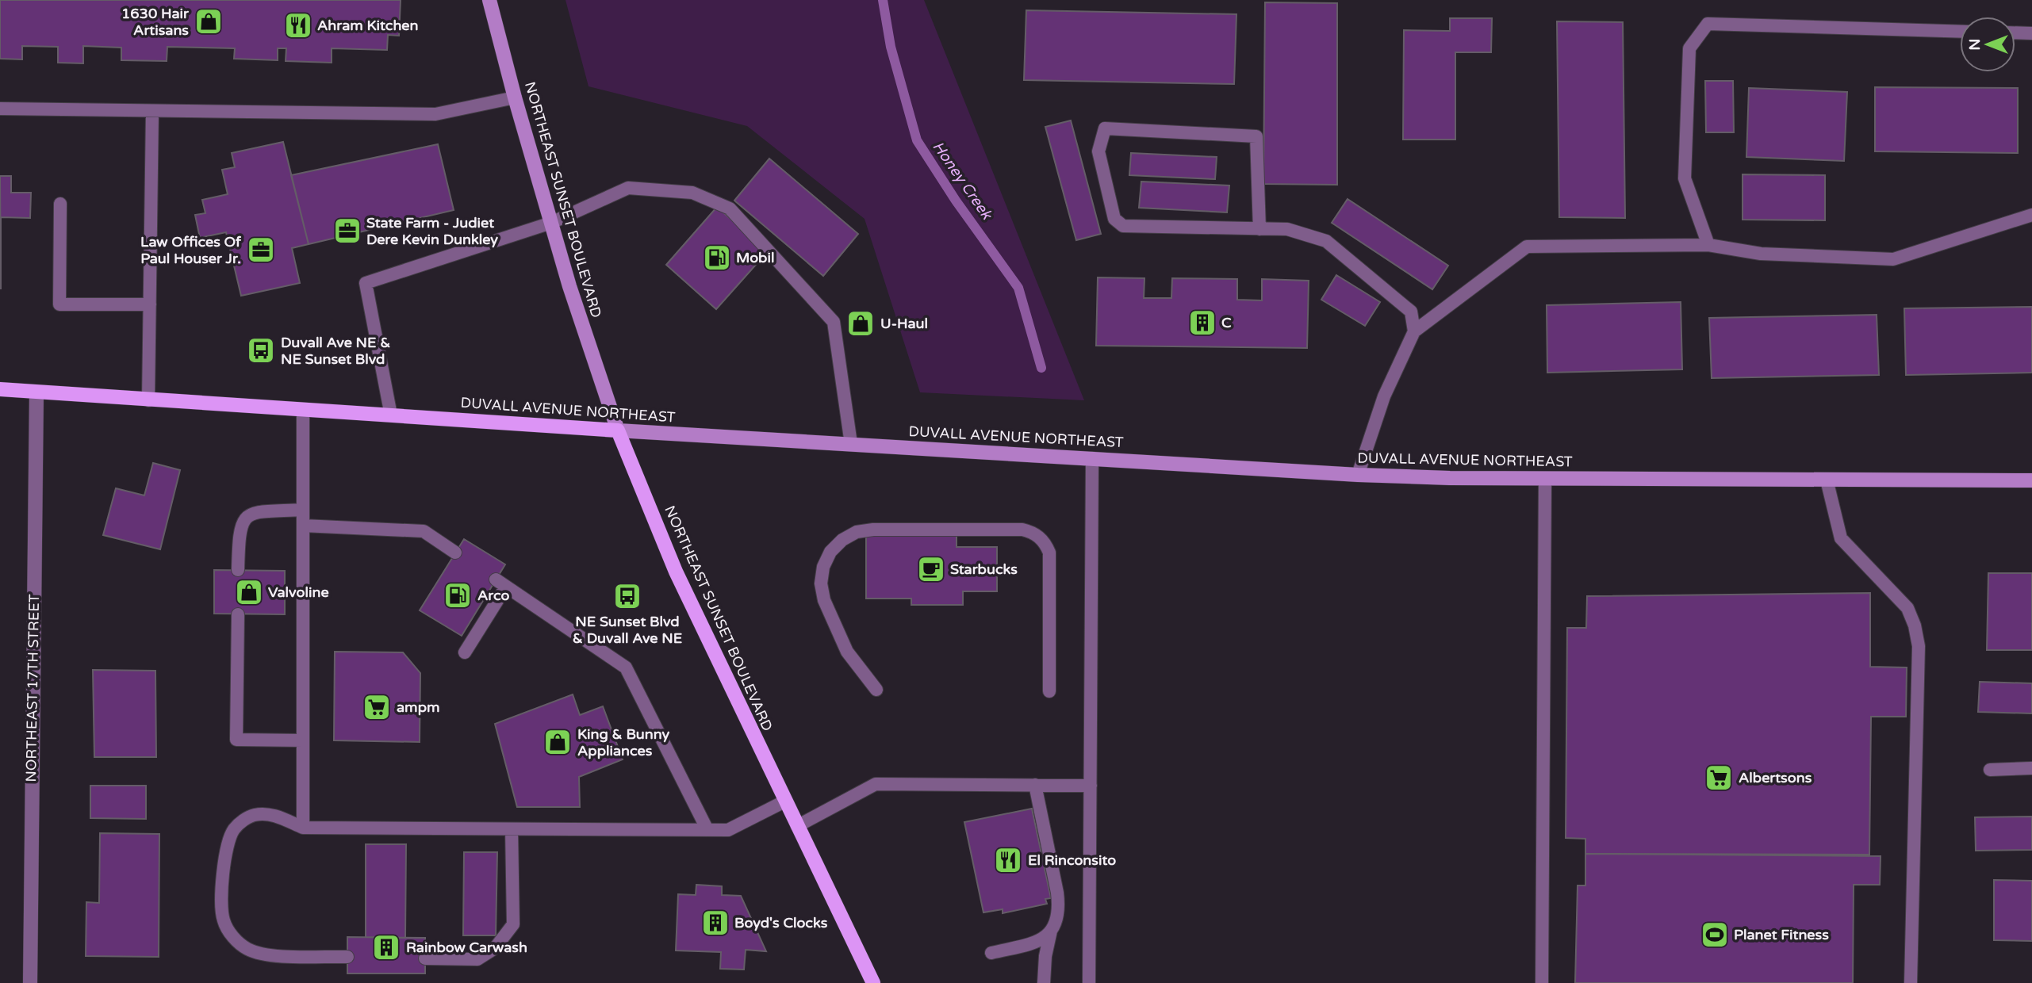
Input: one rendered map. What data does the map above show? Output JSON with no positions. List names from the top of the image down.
{
  "streets": {
    "main road": ["NORTHEAST SUNSET BOULEVARD", "DUVALL AVENUE NORTHEAST"],
    "street": ["NORTHEAST 17TH STREET"]
  },
  "crossings": [
    ["NORTHEAST SUNSET BOULEVARD", "DUVALL AVENUE NORTHEAST"],
    ["DUVALL AVENUE NORTHEAST", "NORTHEAST 17TH STREET"]
  ],
  "water": ["Honey Creek"],
  "places": {
    "shop": [
      "1630 Hair Artisans",
      "U-Haul",
      "Valvoline",
      "King & Bunny Appliances"
    ],
    "restaurant": ["Ahram Kitchen", "El Rinconsito"],
    "office": ["State Farm - Judiet Dere Kevin Dunkley", "Law Offices Of Paul Houser Jr."],
    "fuel station": ["Mobil", "Arco"],
    "building": ["C", "Boyd's Clocks", "Rainbow Carwash"],
    "bus stop": ["Duvall Ave NE & NE Sunset Blvd", "NE Sunset Blvd & Duvall Ave NE"],
    "cafe": ["Starbucks"],
    "supermarket": ["ampm", "Albertsons"],
    "sports": ["Planet Fitness"]
  },
  "north": "left"
}
